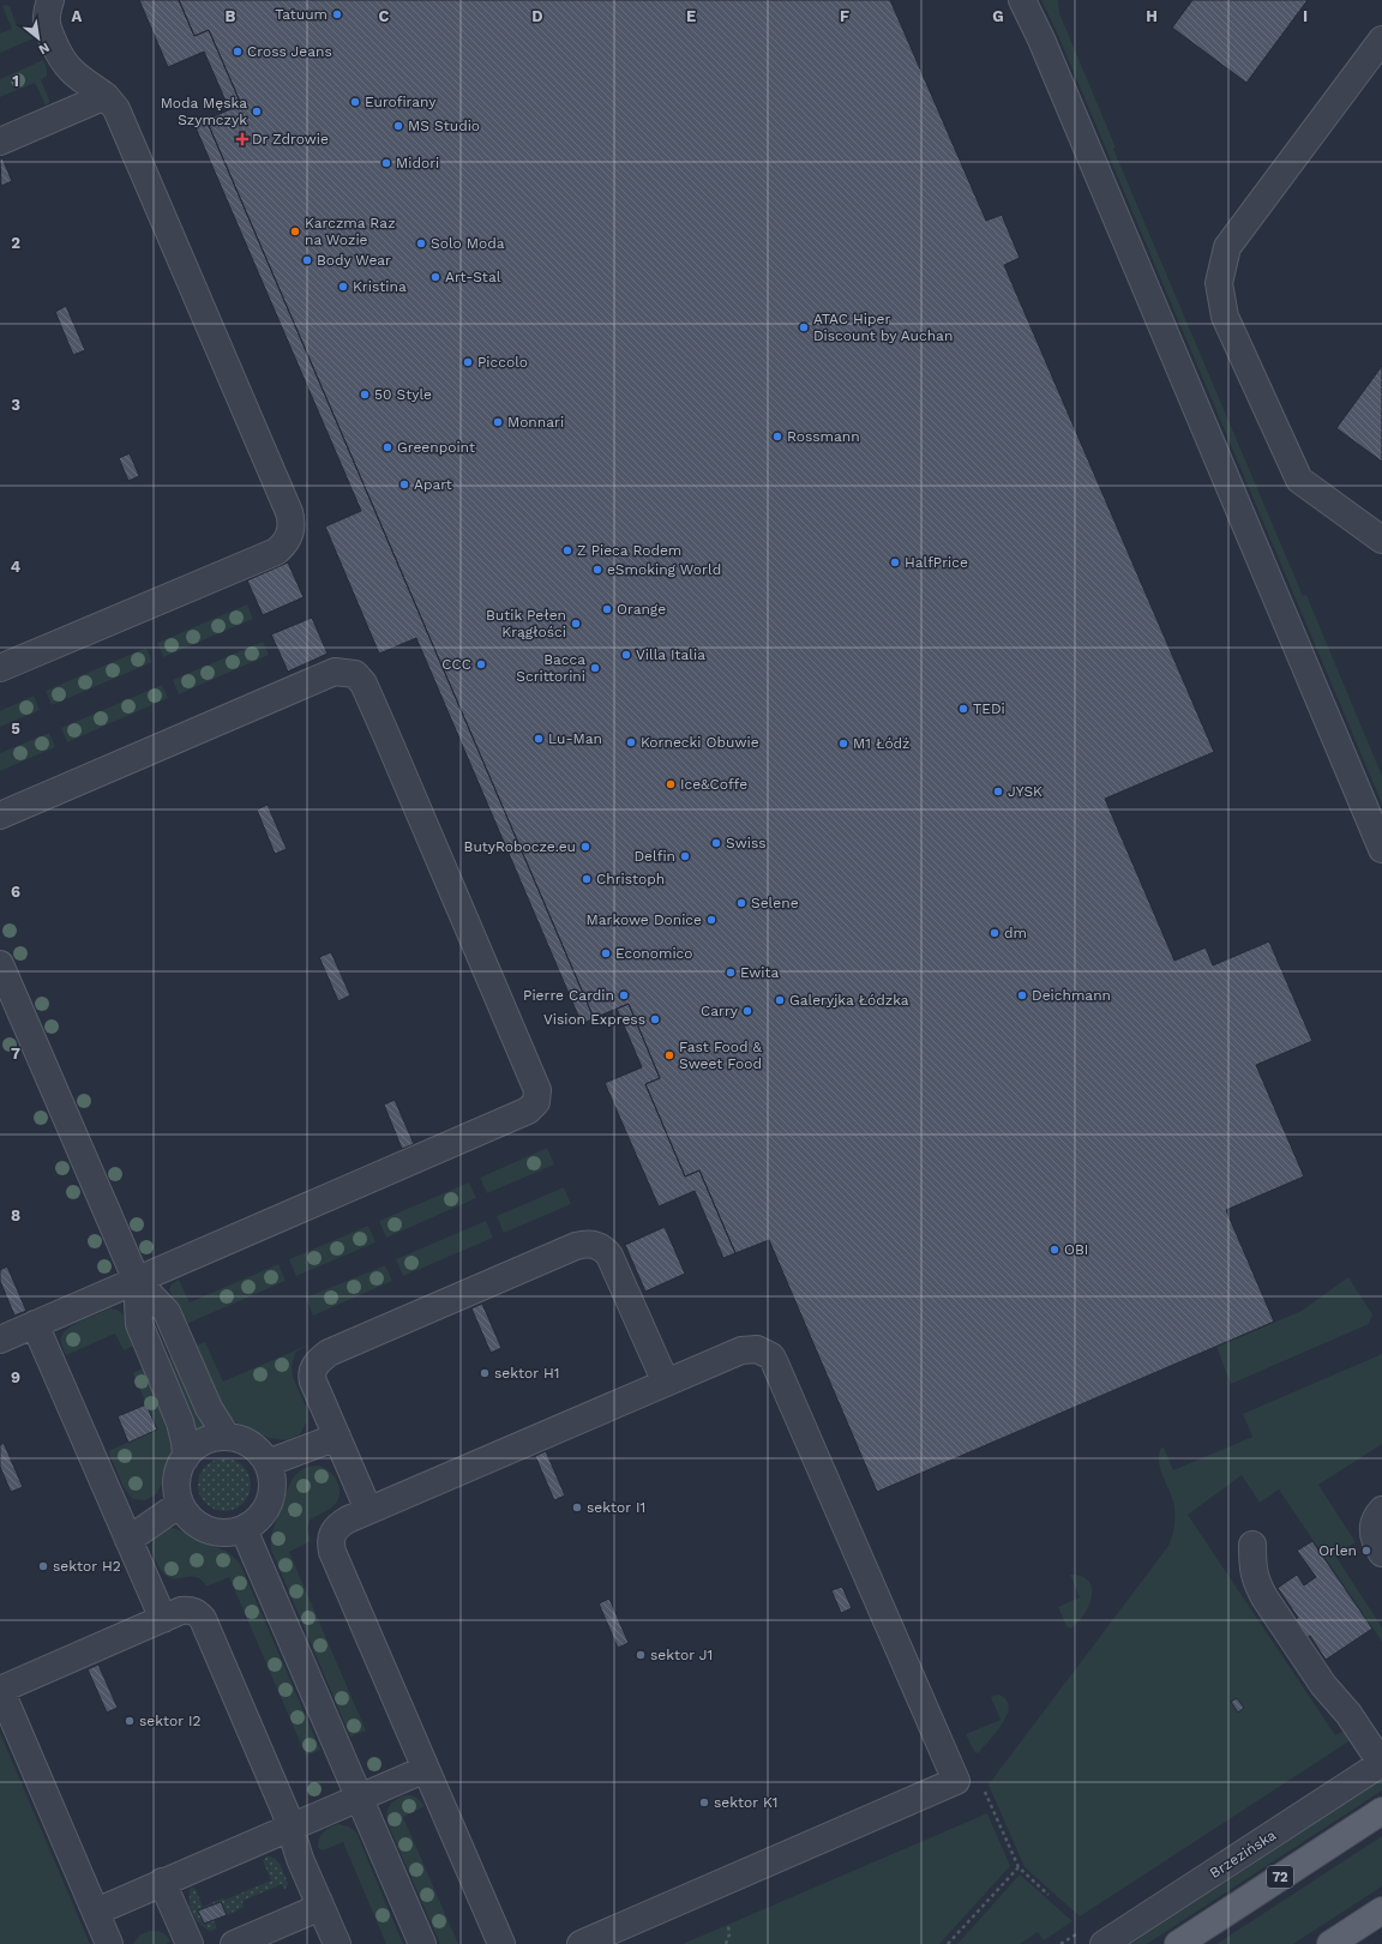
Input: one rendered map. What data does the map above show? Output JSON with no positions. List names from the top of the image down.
{
  "streets": {
    "main road": ["72"],
    "street": ["Brzezińska"]
  },
  "places": {
    "other": [
      "Tatuum",
      "Cross Jeans",
      "Eurofirany",
      "Moda Męska Szymczyk",
      "MS Studio",
      "Midori",
      "Karczma Raz na Wozie",
      "Solo Moda",
      "Body Wear",
      "Art-Stal",
      "Kristina",
      "ATAC Hiper Discount by Auchan",
      "Piccolo",
      "50 Style",
      "Monnari",
      "Rossmann",
      "Greenpoint",
      "Apart",
      "Z Pieca Rodem",
      "HalfPrice",
      "eSmoking World",
      "Orange",
      "Butik Pełen Krągłości",
      "Villa Italia",
      "CCC",
      "Bacca Scrittorini",
      "TEDi",
      "Lu-Man",
      "Kornecki Obuwie",
      "M1 Łódź",
      "Ice&Coffe",
      "JYSK",
      "Swiss",
      "ButyRobocze.eu",
      "Delfin",
      "Christoph",
      "Selene",
      "Markowe Donice",
      "dm",
      "Economico",
      "Ewita",
      "Pierre Cardin",
      "Deichmann",
      "Galeryjka Łódzka",
      "Carry",
      "Vision Express",
      "Fast Food & Sweet Food",
      "OBI",
      "sektor H1",
      "sektor I1",
      "Orlen",
      "sektor H2",
      "sektor J1",
      "sektor I2",
      "sektor K1"
    ],
    "health": ["Dr Zdrowie"]
  },
  "north": "bottom right",
  "grid": {
    "columns": [
      "A",
      "B",
      "C",
      "D",
      "E",
      "F",
      "G",
      "H",
      "I"
    ],
    "rows": [
      "1",
      "2",
      "3",
      "4",
      "5",
      "6",
      "7",
      "8",
      "9"
    ]
  }
}
